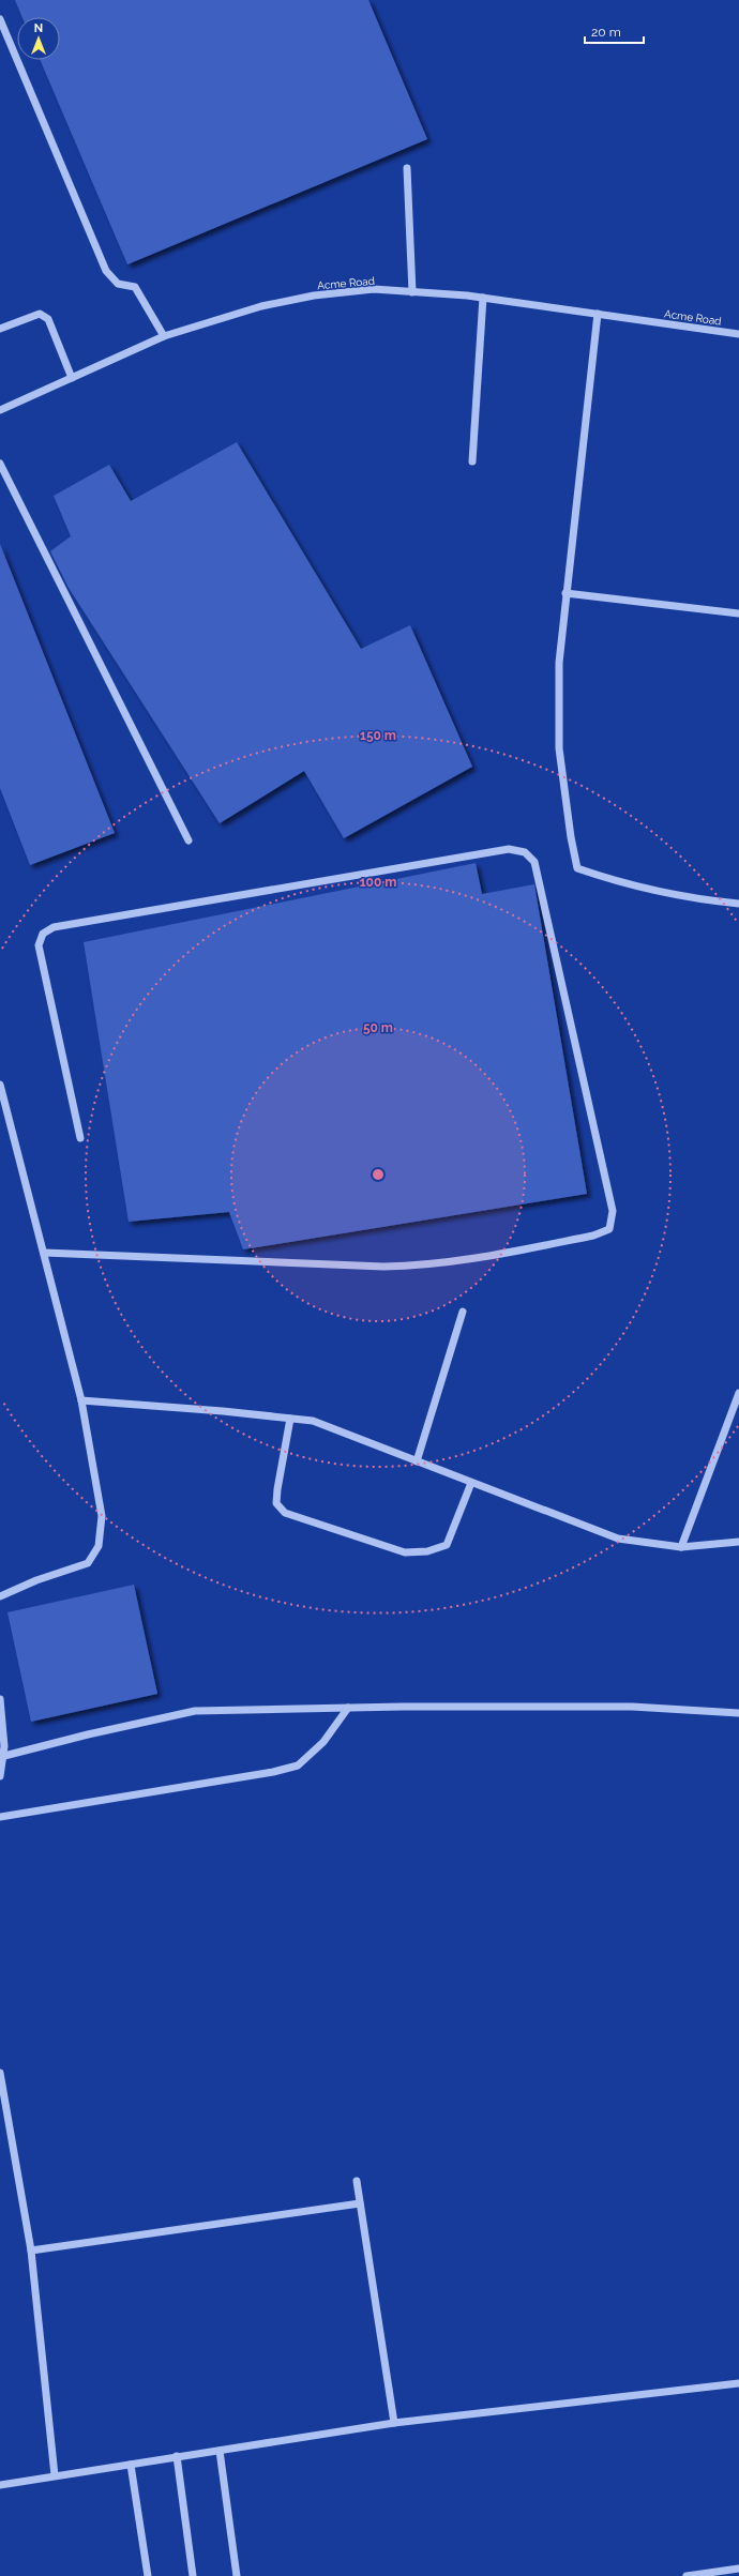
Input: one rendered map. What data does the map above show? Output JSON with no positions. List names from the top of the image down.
{
  "streets": {
    "street": ["Acme Road"]
  },
  "scale_bar": "20 m",
  "north": "top",
  "rings": ["150 m", "100 m", "50 m"]
}
